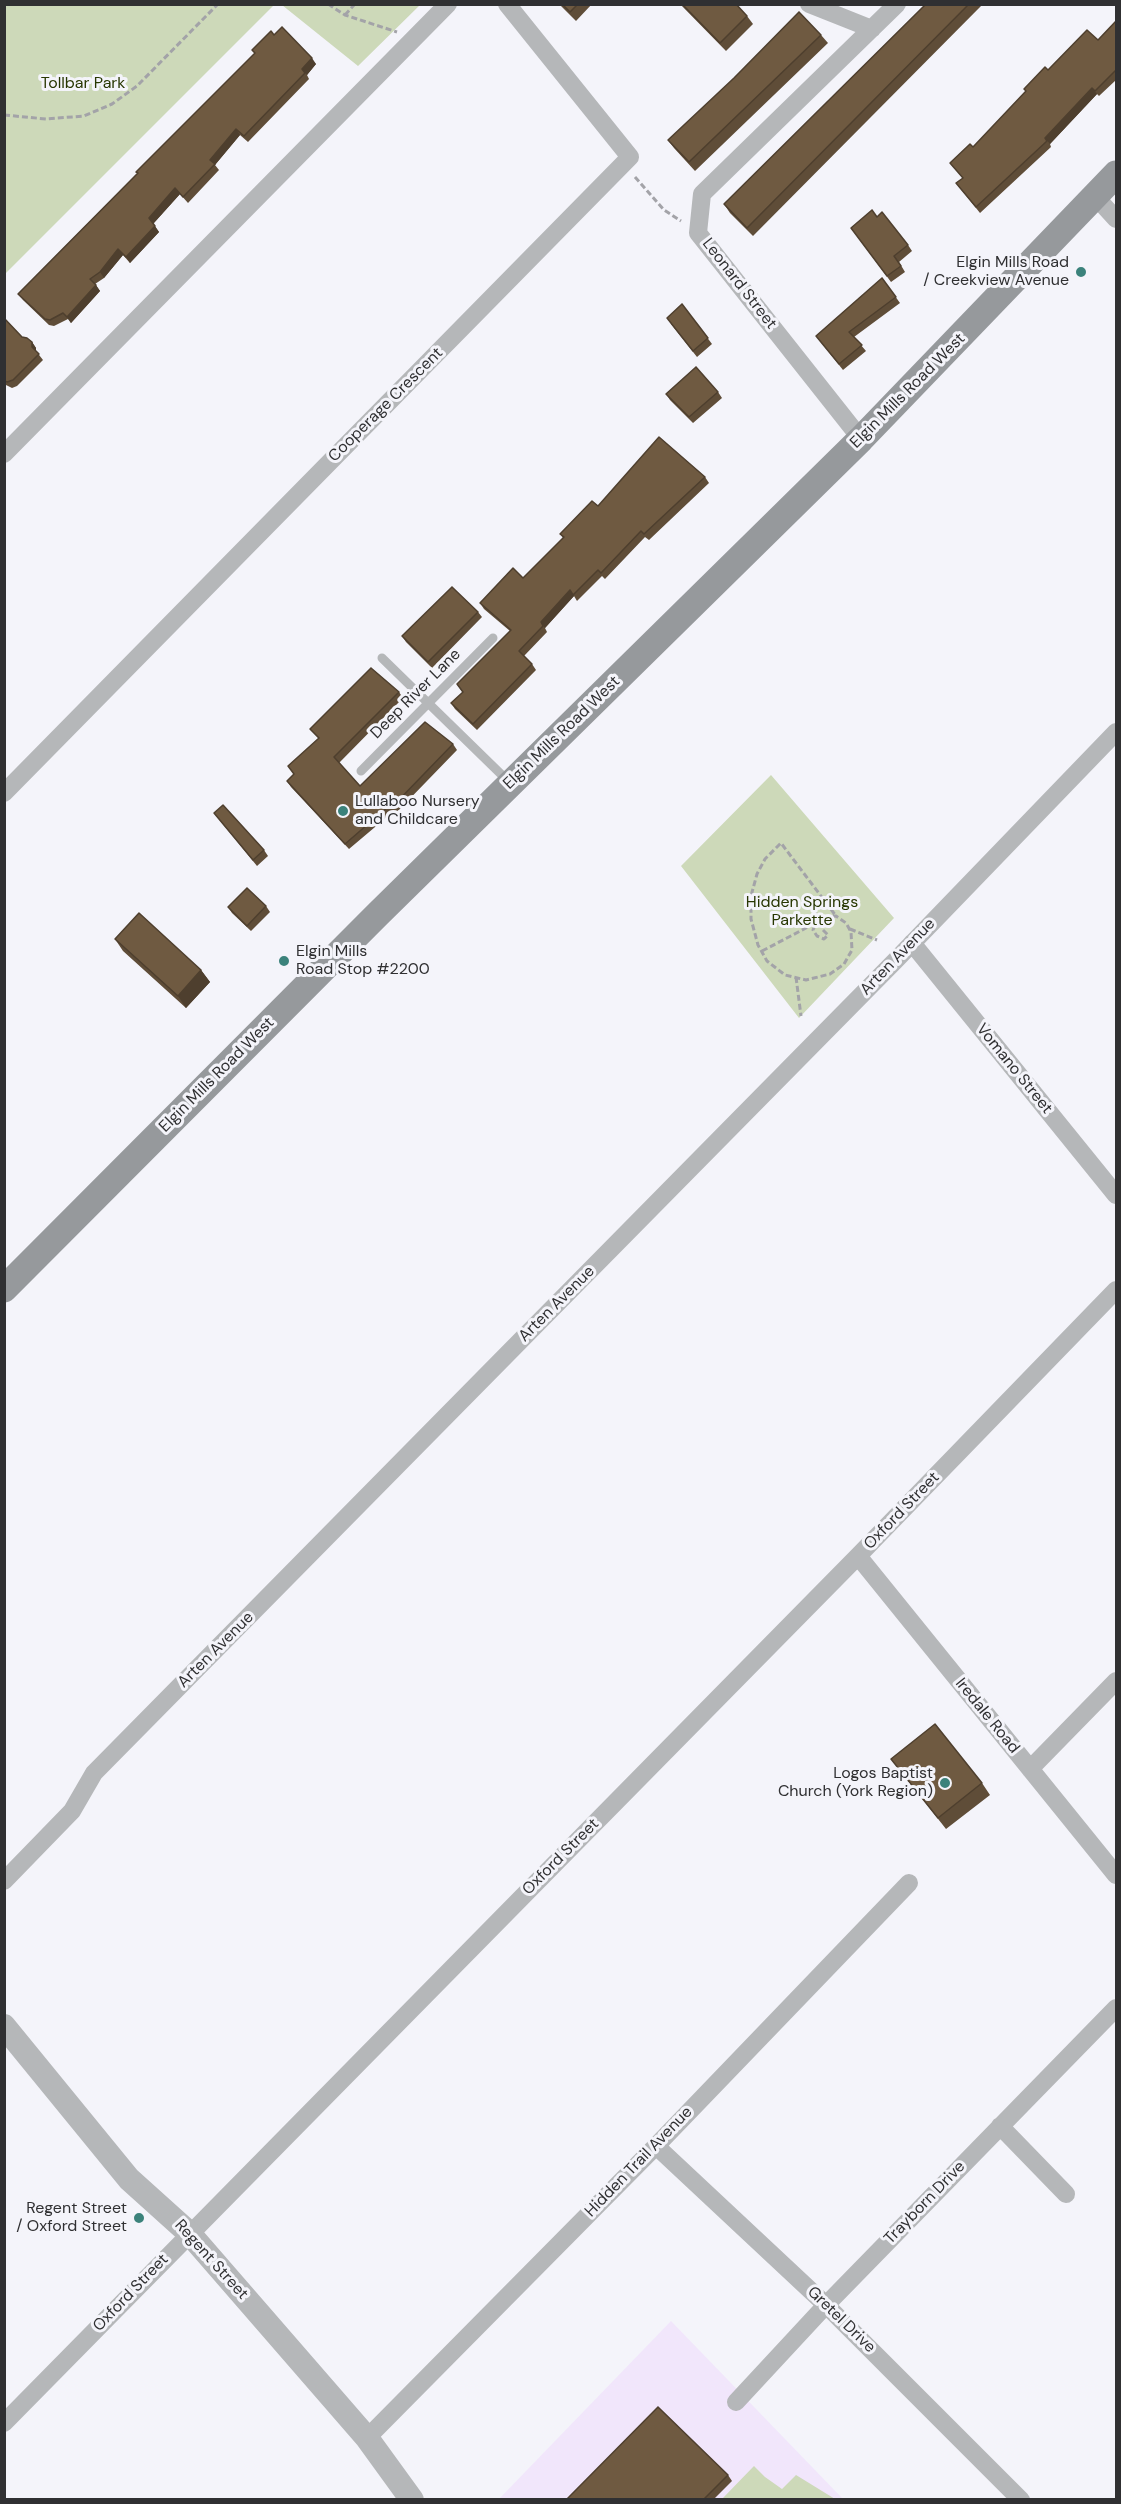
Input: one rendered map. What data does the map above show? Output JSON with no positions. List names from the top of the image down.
{
  "streets": {
    "main road": ["Elgin Mills Road West"],
    "street": [
      "Leonard Street",
      "Cooperage Crescent",
      "Arten Avenue",
      "Vomano Street",
      "Oxford Street",
      "Iredale Road",
      "Hidden Trail Avenue",
      "Trayborn Drive",
      "Regent Street",
      "Gretel Drive"
    ],
    "lane": ["Deep River Lane"]
  },
  "crossings": [
    ["Leonard Street", "Elgin Mills Road West"],
    ["Arten Avenue", "Vomano Street"],
    ["Oxford Street", "Iredale Road"],
    ["Oxford Street", "Regent Street"],
    ["Hidden Trail Avenue", "Regent Street"],
    ["Hidden Trail Avenue", "Gretel Drive"],
    ["Trayborn Drive", "Gretel Drive"]
  ],
  "parks": ["Tollbar Park", "Hidden Springs Parkette"],
  "places": [
    "Elgin Mills Road / Creekview Avenue",
    "Lullaboo Nursery and Childcare",
    "Elgin Mills Road Stop #2200",
    "Logos Baptist Church (York Region)",
    "Regent Street / Oxford Street"
  ]
}
